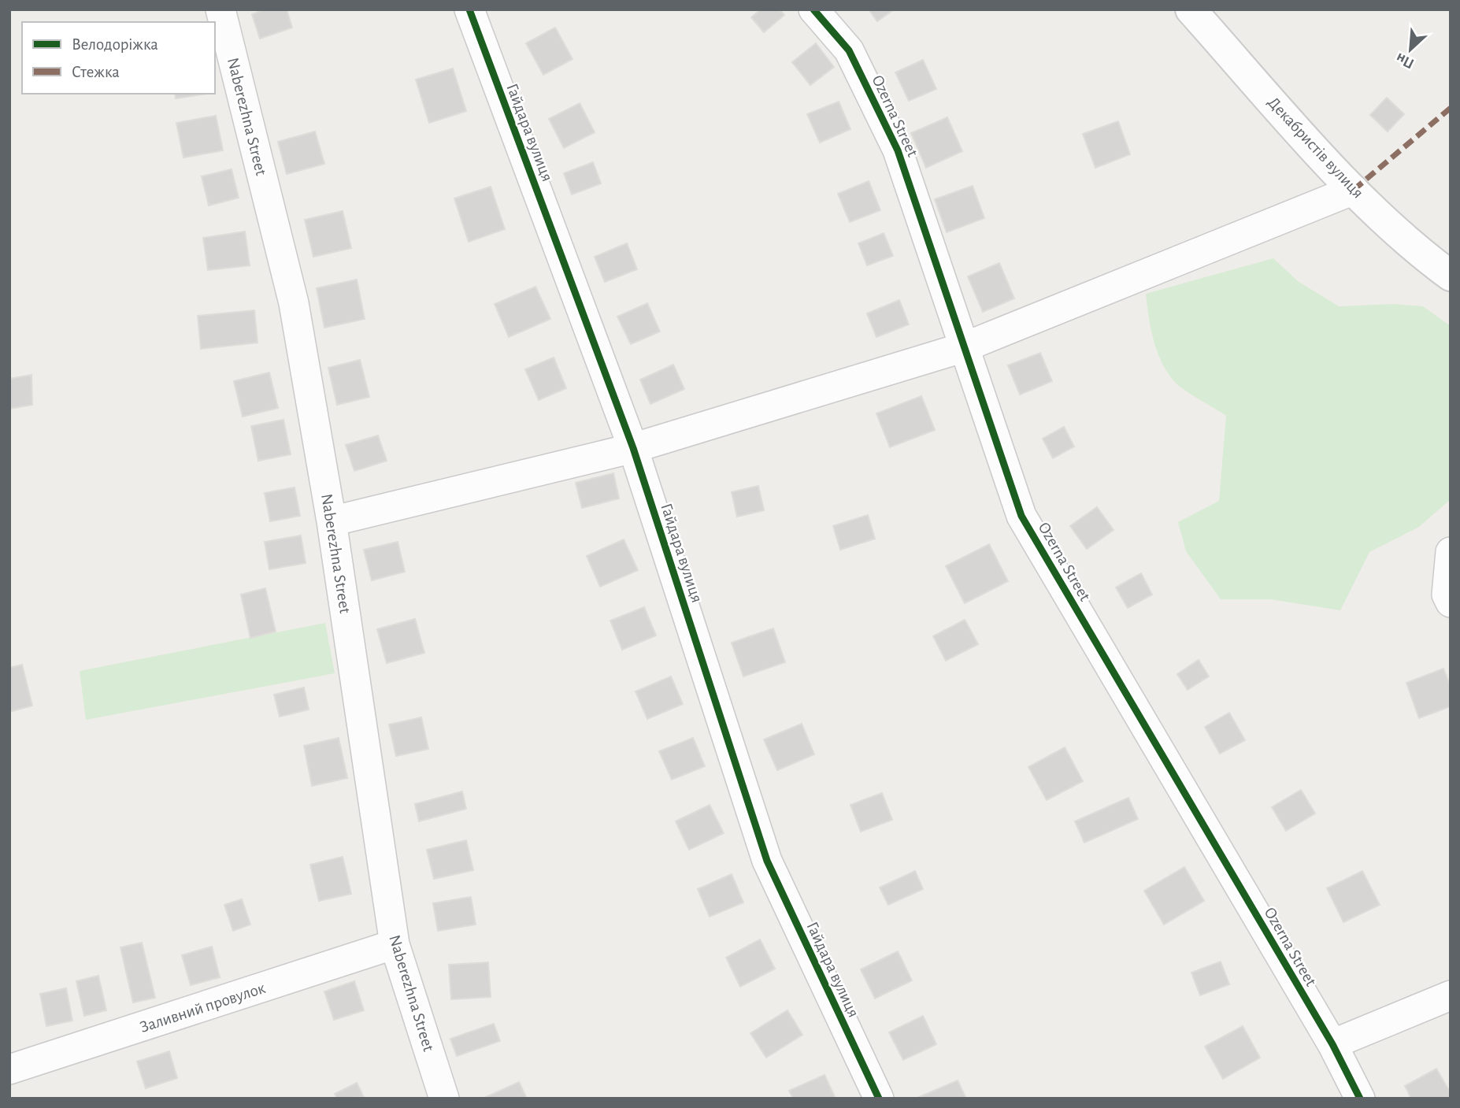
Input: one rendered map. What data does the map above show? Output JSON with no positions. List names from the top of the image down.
{
  "streets": {
    "street": [
      "Ozerna Street",
      "Naberezhna Street",
      "Гайдара вулиця",
      "Декабристів вулиця",
      "Заливний провулок"
    ]
  },
  "crossings": [
    ["Naberezhna Street", "Заливний провулок"]
  ],
  "legend": ["Велодоріжка", "Стежка"],
  "north": "bottom left"
}
